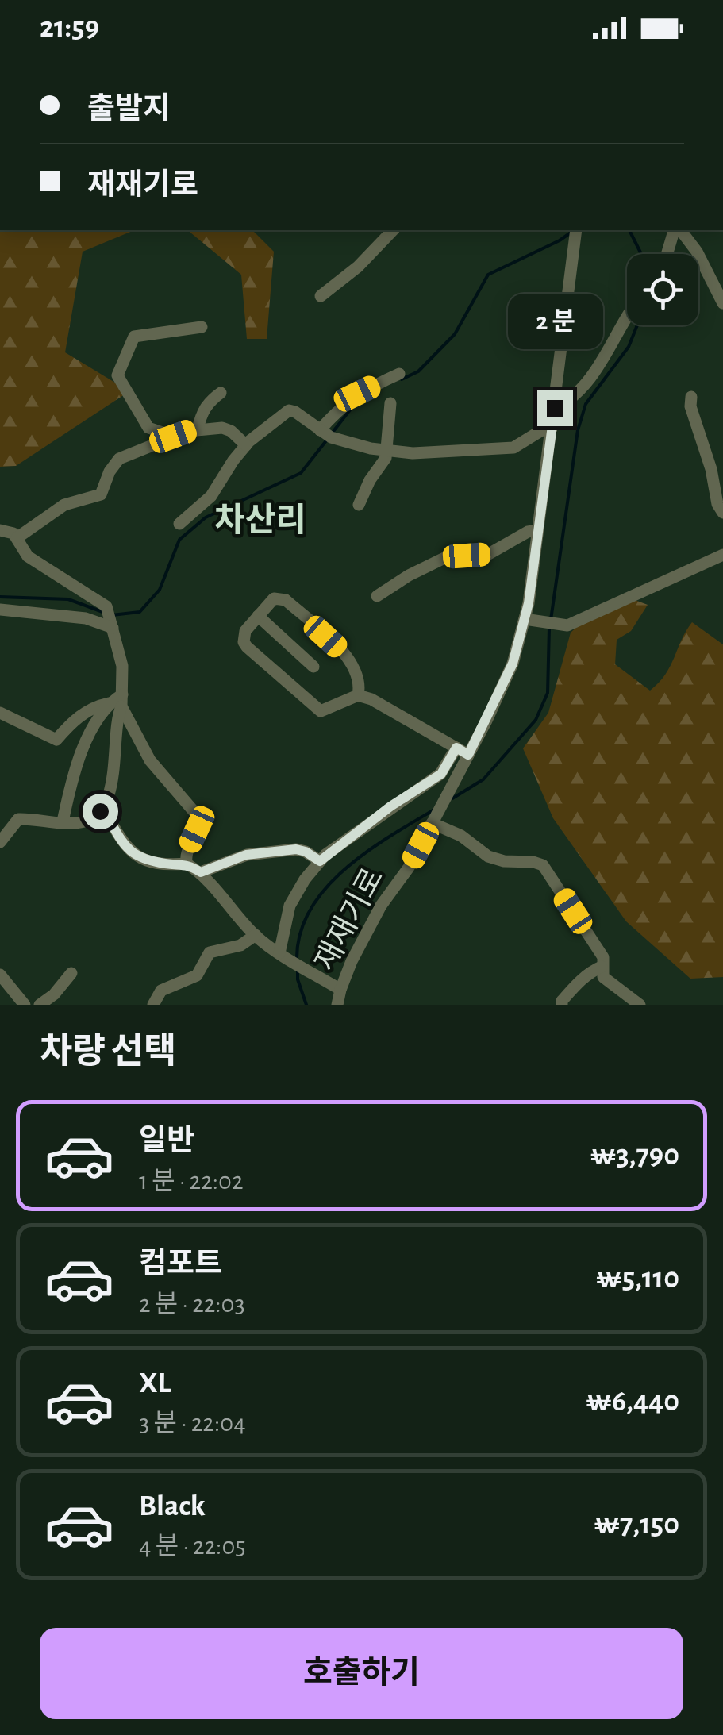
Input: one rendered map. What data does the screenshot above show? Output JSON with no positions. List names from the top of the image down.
{
  "streets": {
    "street": ["재재기로"]
  },
  "districts": ["차산리"],
  "page": {
    "status": "21:59",
    "banner": ["출발지", "재재기로"],
    "bubble": "2 분",
    "heading": "차량 선택",
    "list": [
      {
        "name": "일반",
        "note": "1 분 · 22:02",
        "value": "₩3,790"
      },
      {
        "name": "컴포트",
        "note": "2 분 · 22:03",
        "value": "₩5,110"
      },
      {
        "name": "XL",
        "note": "3 분 · 22:04",
        "value": "₩6,440"
      },
      {
        "name": "Black",
        "note": "4 분 · 22:05",
        "value": "₩7,150"
      }
    ],
    "buttons": "호출하기"
  }
}
